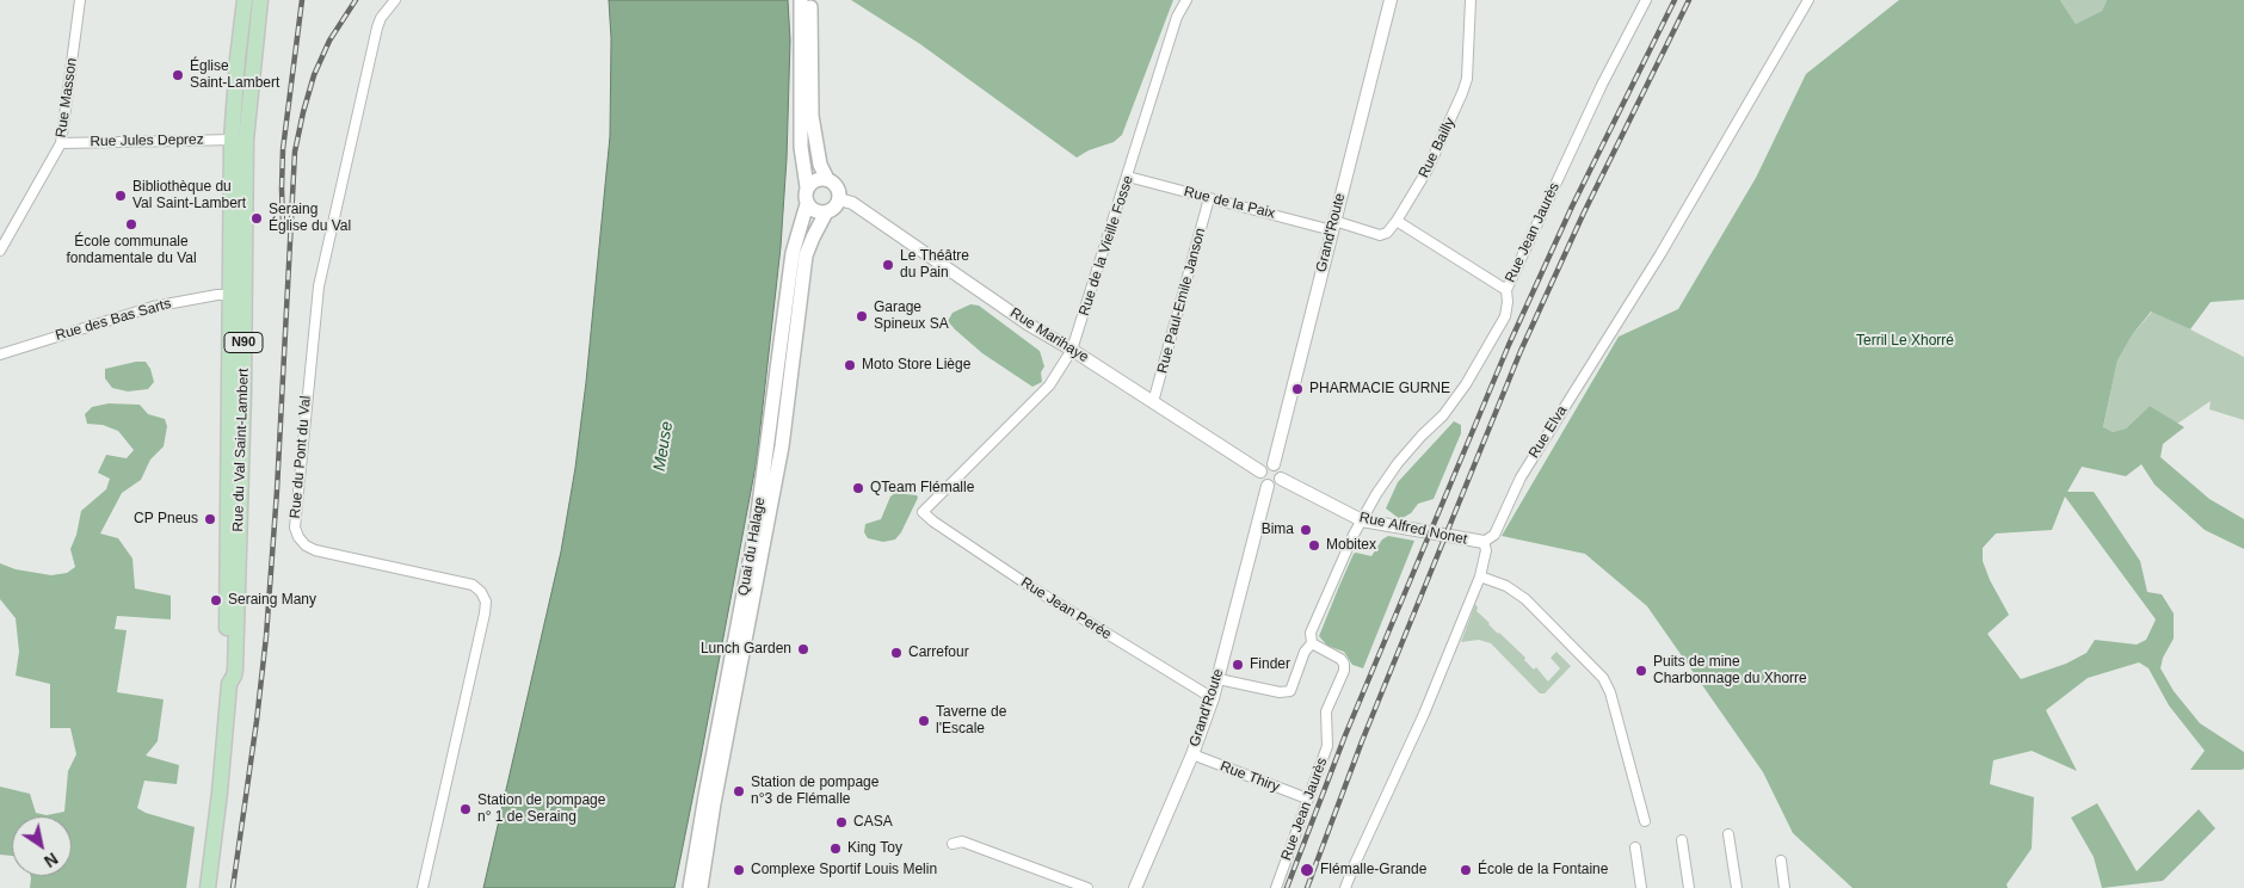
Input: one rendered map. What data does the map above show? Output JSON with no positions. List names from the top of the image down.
{
  "streets": {
    "main road": ["N90", "Rue du Val Saint-Lambert", "Quai du Halage"],
    "street": [
      "Rue Masson",
      "Rue Jules Deprez",
      "Rue Bailly",
      "Rue de la Paix",
      "Grand'Route",
      "Rue Jean Jaurès",
      "Rue de la Vieille Fosse",
      "Rue Paul-Emile Janson",
      "Rue des Bas Sarts",
      "Rue Marihaye",
      "Rue Elva",
      "Rue du Pont du Val",
      "Rue Alfred Nonet",
      "Rue Jean Perée",
      "Rue Thiry"
    ]
  },
  "crossings": [
    ["Rue Masson", "Rue Jules Deprez"],
    ["Rue Jules Deprez", "Rue du Val Saint-Lambert"],
    ["Rue de la Paix", "Grand'Route"],
    ["Rue de la Paix", "Rue de la Vieille Fosse"],
    ["Rue de la Paix", "Rue Paul-Emile Janson"],
    ["Grand'Route", "Rue Jean Jaurès"],
    ["Grand'Route", "Rue Marihaye"],
    ["Grand'Route", "Rue Alfred Nonet"],
    ["Grand'Route", "Rue Jean Perée"],
    ["Grand'Route", "Rue Thiry"],
    ["Rue Jean Jaurès", "Rue Alfred Nonet"],
    ["Rue Jean Jaurès", "Rue Thiry"],
    ["Rue de la Vieille Fosse", "Rue Marihaye"],
    ["Rue de la Vieille Fosse", "Rue Jean Perée"],
    ["Rue Paul-Emile Janson", "Rue Marihaye"],
    ["Rue des Bas Sarts", "Rue du Val Saint-Lambert"],
    ["Rue Marihaye", "Rue Alfred Nonet"],
    ["Rue Marihaye", "Quai du Halage"],
    ["Rue Elva", "Rue Alfred Nonet"]
  ],
  "water": ["Meuse"],
  "parks": ["Terril Le Xhorré"],
  "places": [
    "Église Saint-Lambert",
    "Bibliothèque du Val Saint-Lambert",
    "Seraing Église du Val",
    "École communale fondamentale du Val",
    "Le Théâtre du Pain",
    "Garage Spineux SA",
    "Moto Store Liège",
    "PHARMACIE GURNE",
    "QTeam Flémalle",
    "CP Pneus",
    "Bima",
    "Mobitex",
    "Seraing Many",
    "Lunch Garden",
    "Carrefour",
    "Finder",
    "Puits de mine Charbonnage du Xhorre",
    "Taverne de l'Escale",
    "Station de pompage n°3 de Flémalle",
    "Station de pompage n° 1 de Seraing",
    "CASA",
    "King Toy",
    "Complexe Sportif Louis Melin",
    "Flémalle-Grande",
    "École de la Fontaine"
  ],
  "north": "bottom right"
}
